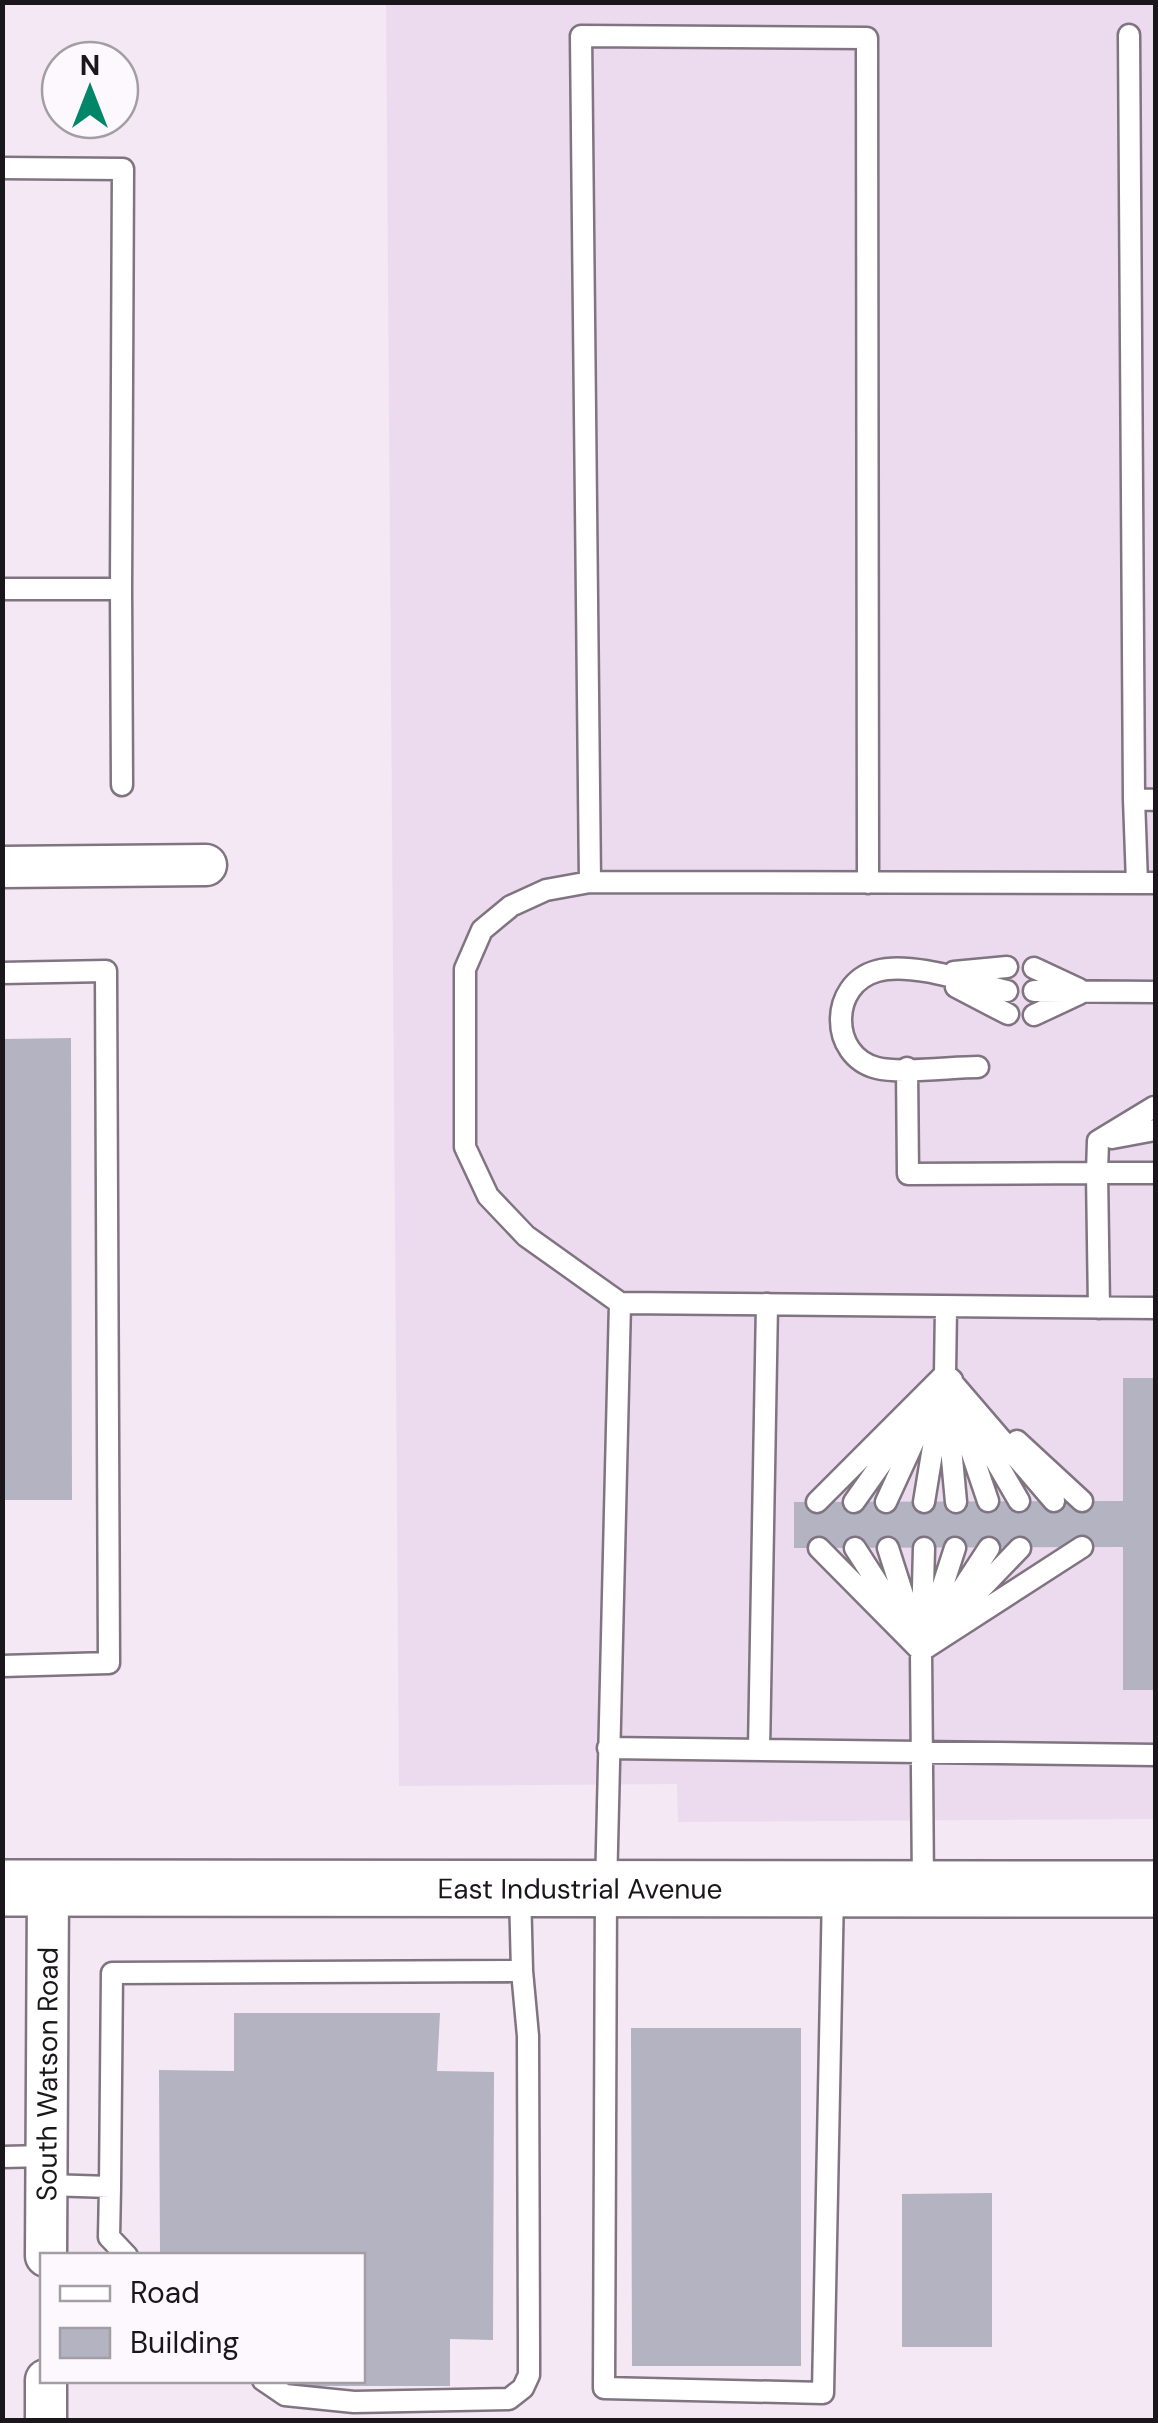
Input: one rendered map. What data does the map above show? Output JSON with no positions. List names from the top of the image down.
{
  "streets": {
    "street": ["East Industrial Avenue", "South Watson Road"]
  },
  "crossings": [
    ["East Industrial Avenue", "South Watson Road"]
  ],
  "legend": ["Road", "Building"],
  "north": "top"
}
